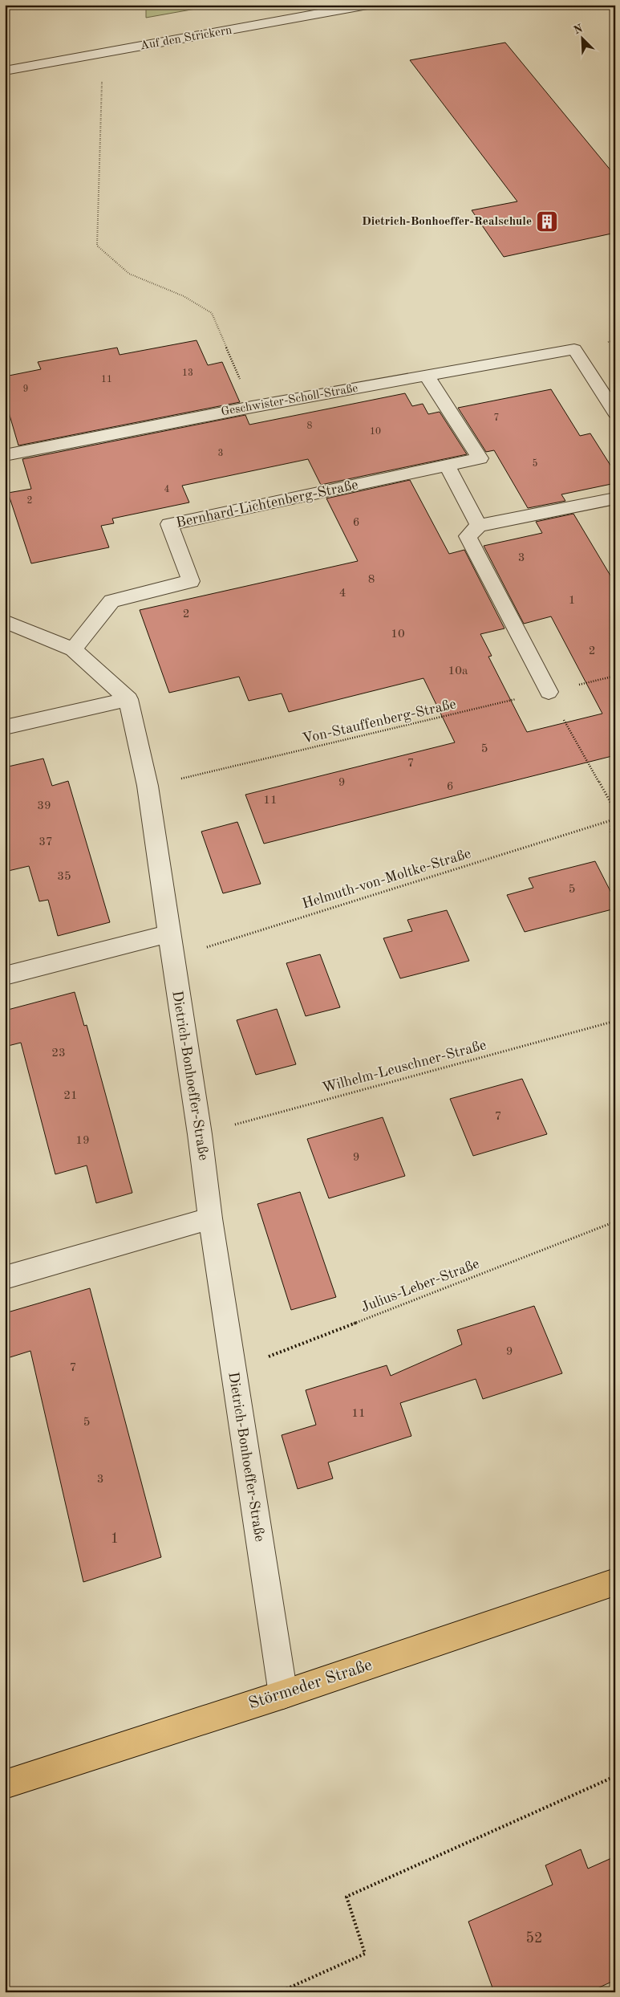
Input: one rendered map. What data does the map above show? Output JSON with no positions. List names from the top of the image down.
{
  "streets": {
    "main road": ["Störmeder Straße"],
    "street": [
      "Auf den Strickern",
      "Geschwister-Scholl-Straße",
      "Bernhard-Lichtenberg-Straße",
      "Dietrich-Bonhoeffer-Straße"
    ],
    "path": [
      "Von-Stauffenberg-Straße",
      "Helmuth-von-Moltke-Straße",
      "Wilhelm-Leuschner-Straße",
      "Julius-Leber-Straße"
    ]
  },
  "crossings": [
    ["Geschwister-Scholl-Straße", "Bernhard-Lichtenberg-Straße"],
    ["Von-Stauffenberg-Straße", "Dietrich-Bonhoeffer-Straße"],
    ["Helmuth-von-Moltke-Straße", "Dietrich-Bonhoeffer-Straße"],
    ["Wilhelm-Leuschner-Straße", "Dietrich-Bonhoeffer-Straße"],
    ["Dietrich-Bonhoeffer-Straße", "Julius-Leber-Straße"],
    ["Dietrich-Bonhoeffer-Straße", "Störmeder Straße"]
  ],
  "places": {
    "building": ["Dietrich-Bonhoeffer-Realschule"]
  },
  "house_numbers": [
    "13",
    "11",
    "9",
    "7",
    "8",
    "10",
    "3",
    "5",
    "4",
    "2",
    "6",
    "3",
    "8",
    "4",
    "1",
    "2",
    "10",
    "2",
    "10a",
    "5",
    "7",
    "9",
    "6",
    "11",
    "39",
    "37",
    "35",
    "5",
    "23",
    "21",
    "7",
    "19",
    "9",
    "9",
    "7",
    "11",
    "5",
    "3",
    "1",
    "52"
  ],
  "north": "top left"
}
